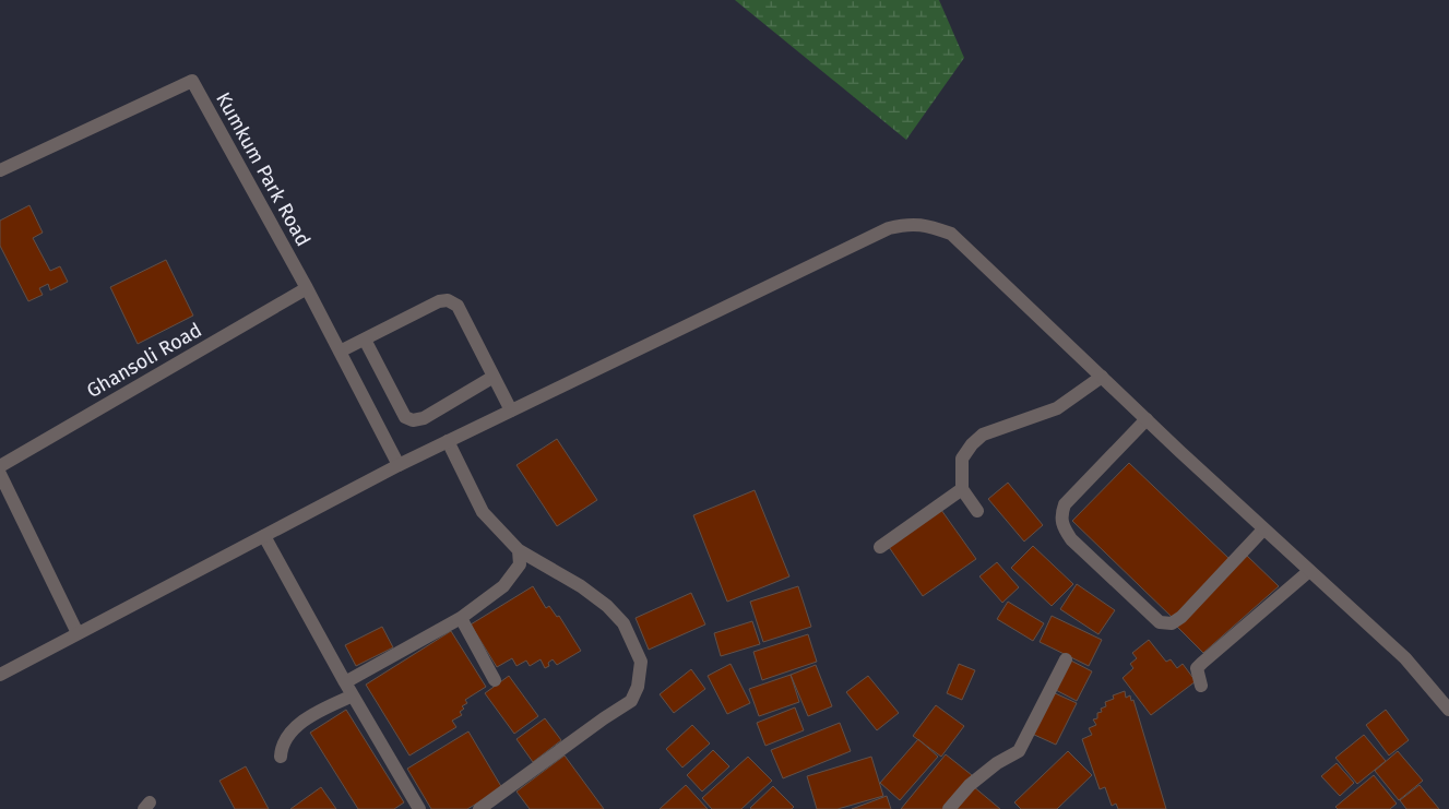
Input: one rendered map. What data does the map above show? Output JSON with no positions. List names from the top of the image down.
{
  "streets": {
    "street": ["Kumkum Park Road", "Ghansoli Road"]
  },
  "crossings": [
    ["Kumkum Park Road", "Ghansoli Road"]
  ]
}
